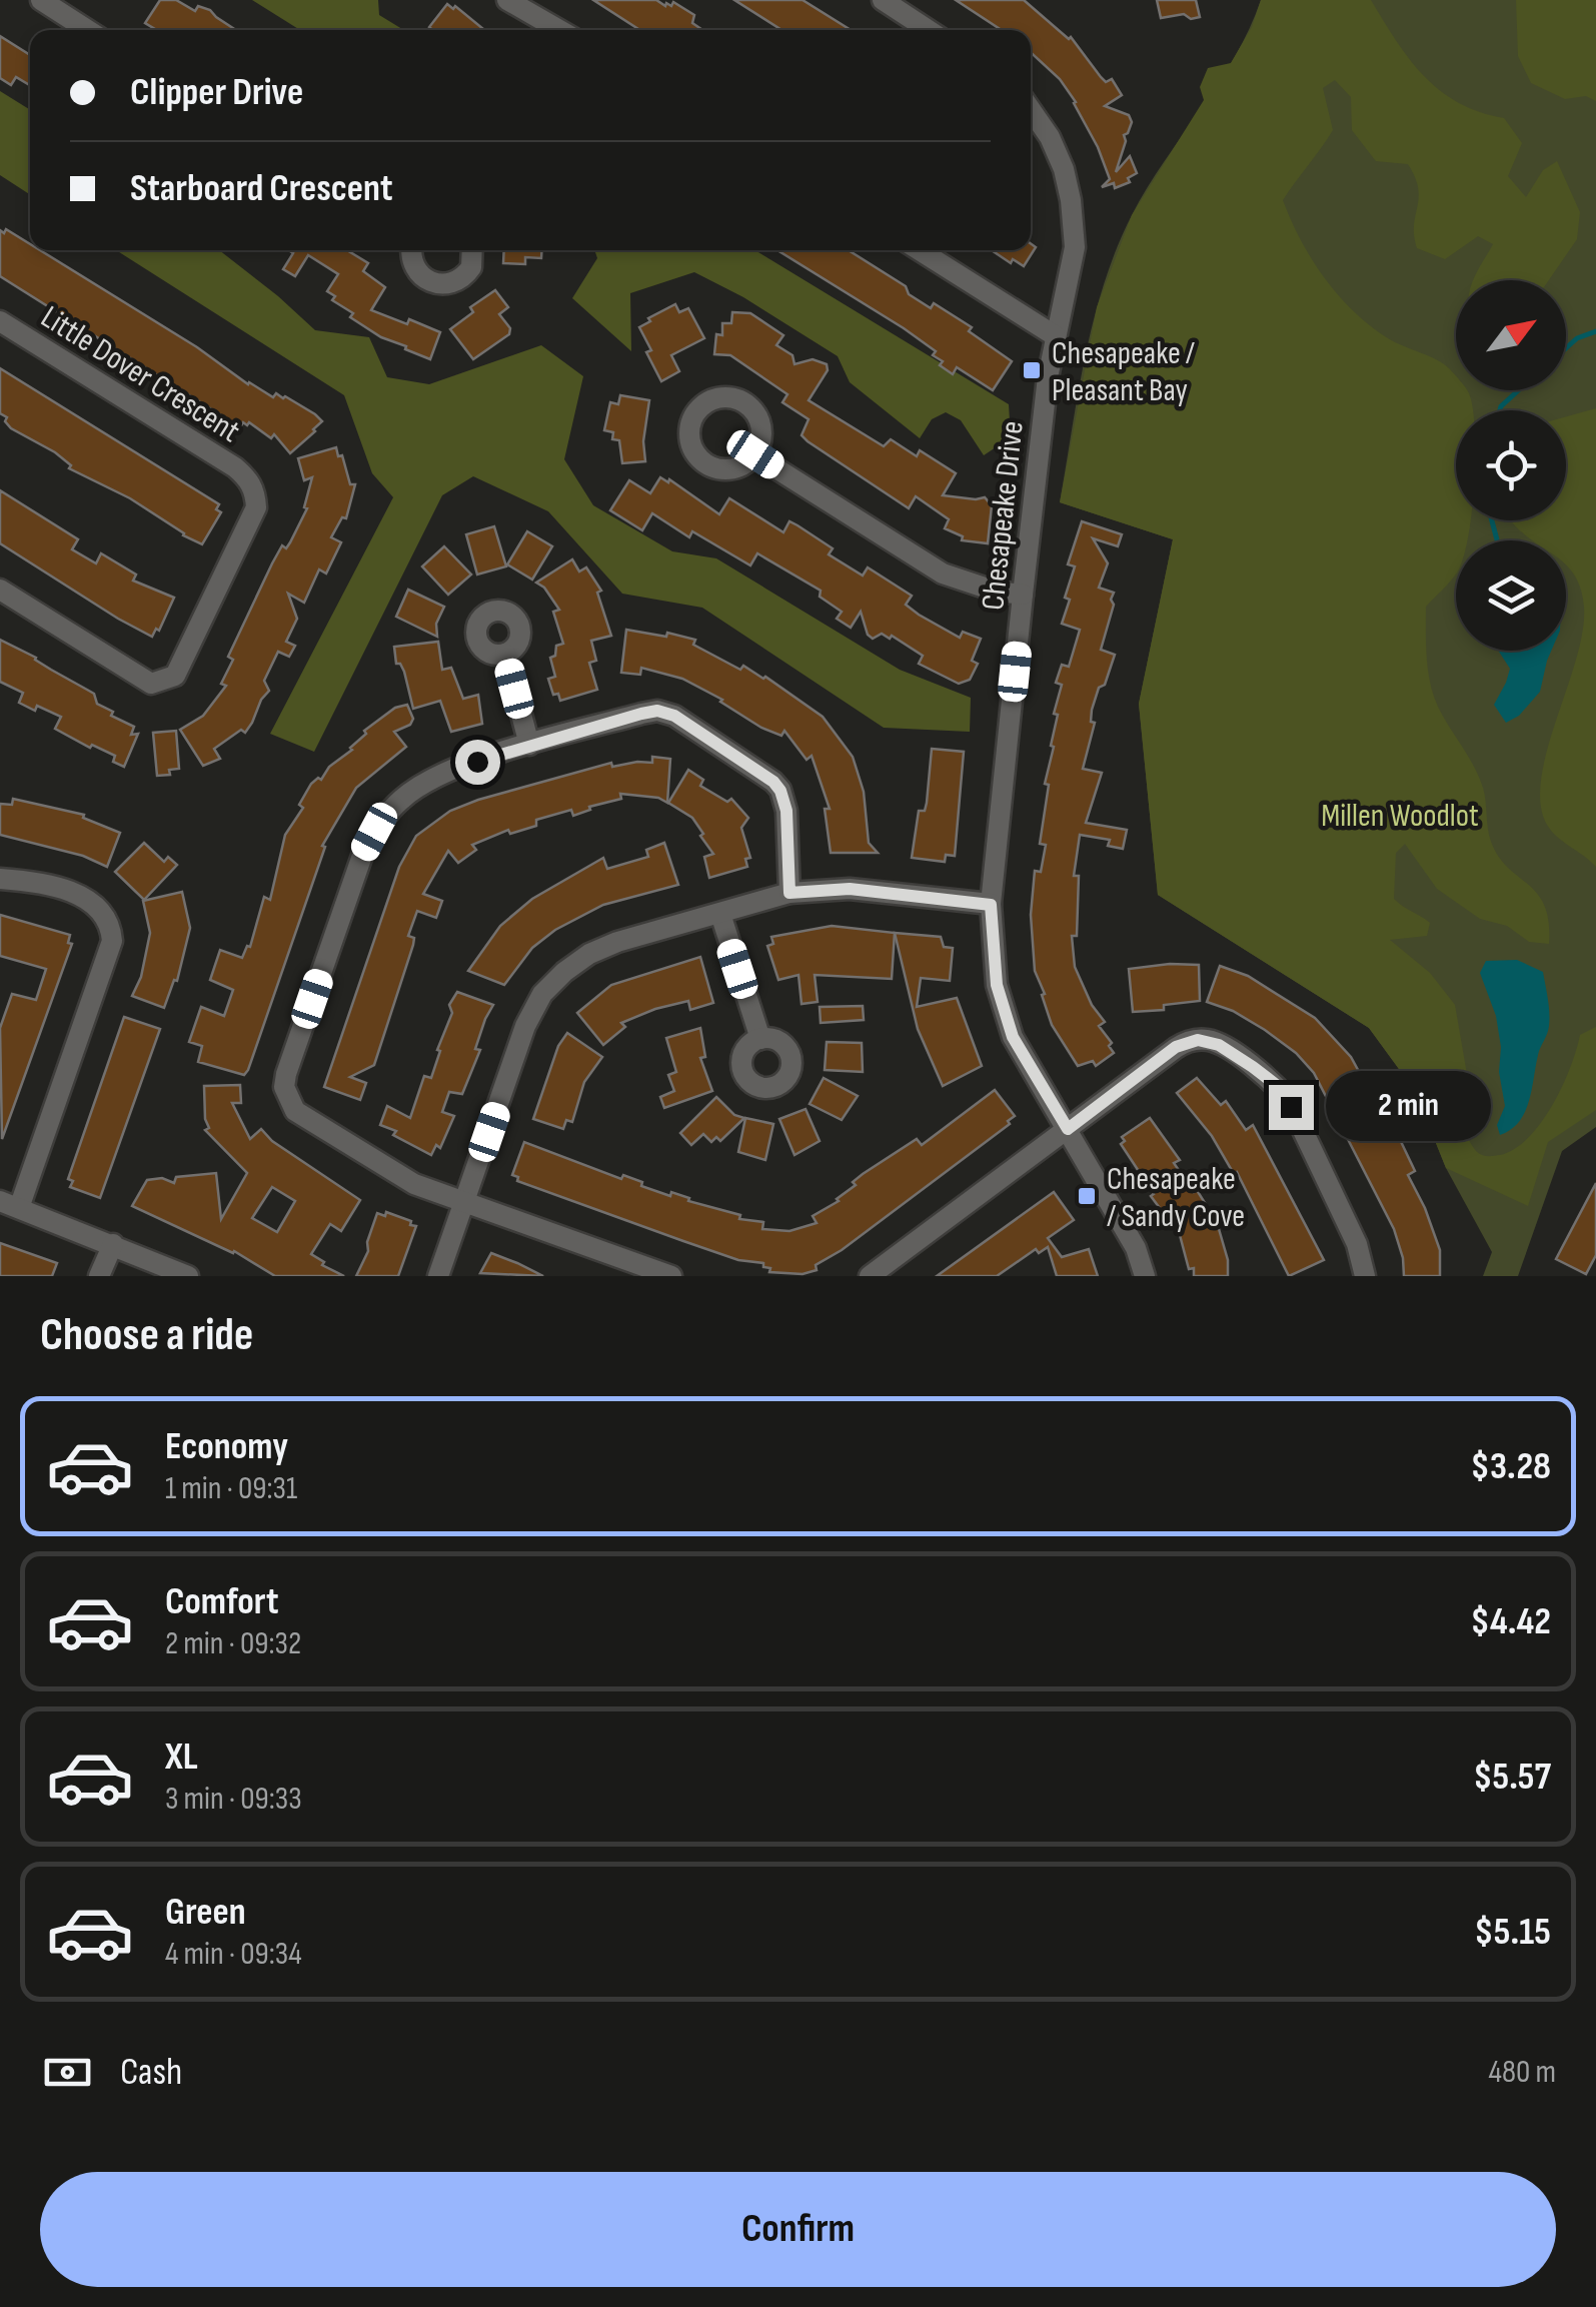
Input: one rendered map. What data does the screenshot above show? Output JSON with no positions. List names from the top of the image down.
{
  "streets": {
    "street": ["Little Dover Crescent", "Chesapeake Drive"]
  },
  "parks": ["Millen Woodlot"],
  "places": {
    "transit": ["Chesapeake / Pleasant Bay", "Chesapeake / Sandy Cove"]
  },
  "north": "top right",
  "page": {
    "banner": ["Clipper Drive", "Starboard Crescent"],
    "bubble": "2 min",
    "heading": "Choose a ride",
    "list": [
      {
        "name": "Economy",
        "note": "1 min · 09:31",
        "value": "$3.28"
      },
      {
        "name": "Comfort",
        "note": "2 min · 09:32",
        "value": "$4.42"
      },
      {
        "name": "XL",
        "note": "3 min · 09:33",
        "value": "$5.57"
      },
      {
        "name": "Green",
        "note": "4 min · 09:34",
        "value": "$5.15"
      }
    ],
    "pay": ["Cash", "480 m"],
    "buttons": "Confirm"
  }
}
